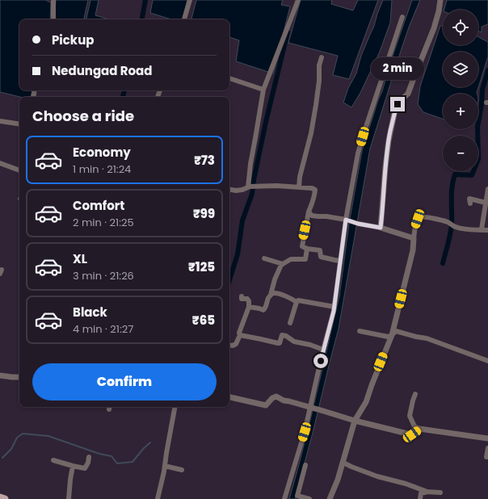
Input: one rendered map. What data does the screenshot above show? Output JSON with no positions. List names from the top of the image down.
{
  "page": {
    "map_buttons": ["+", "−"],
    "banner": ["Pickup", "Nedungad Road"],
    "bubble": "2 min",
    "heading": "Choose a ride",
    "list": [
      {
        "name": "Economy",
        "note": "1 min · 21:24",
        "value": "₹73"
      },
      {
        "name": "Comfort",
        "note": "2 min · 21:25",
        "value": "₹99"
      },
      {
        "name": "XL",
        "note": "3 min · 21:26",
        "value": "₹125"
      },
      {
        "name": "Black",
        "note": "4 min · 21:27",
        "value": "₹65"
      }
    ],
    "buttons": "Confirm"
  }
}
